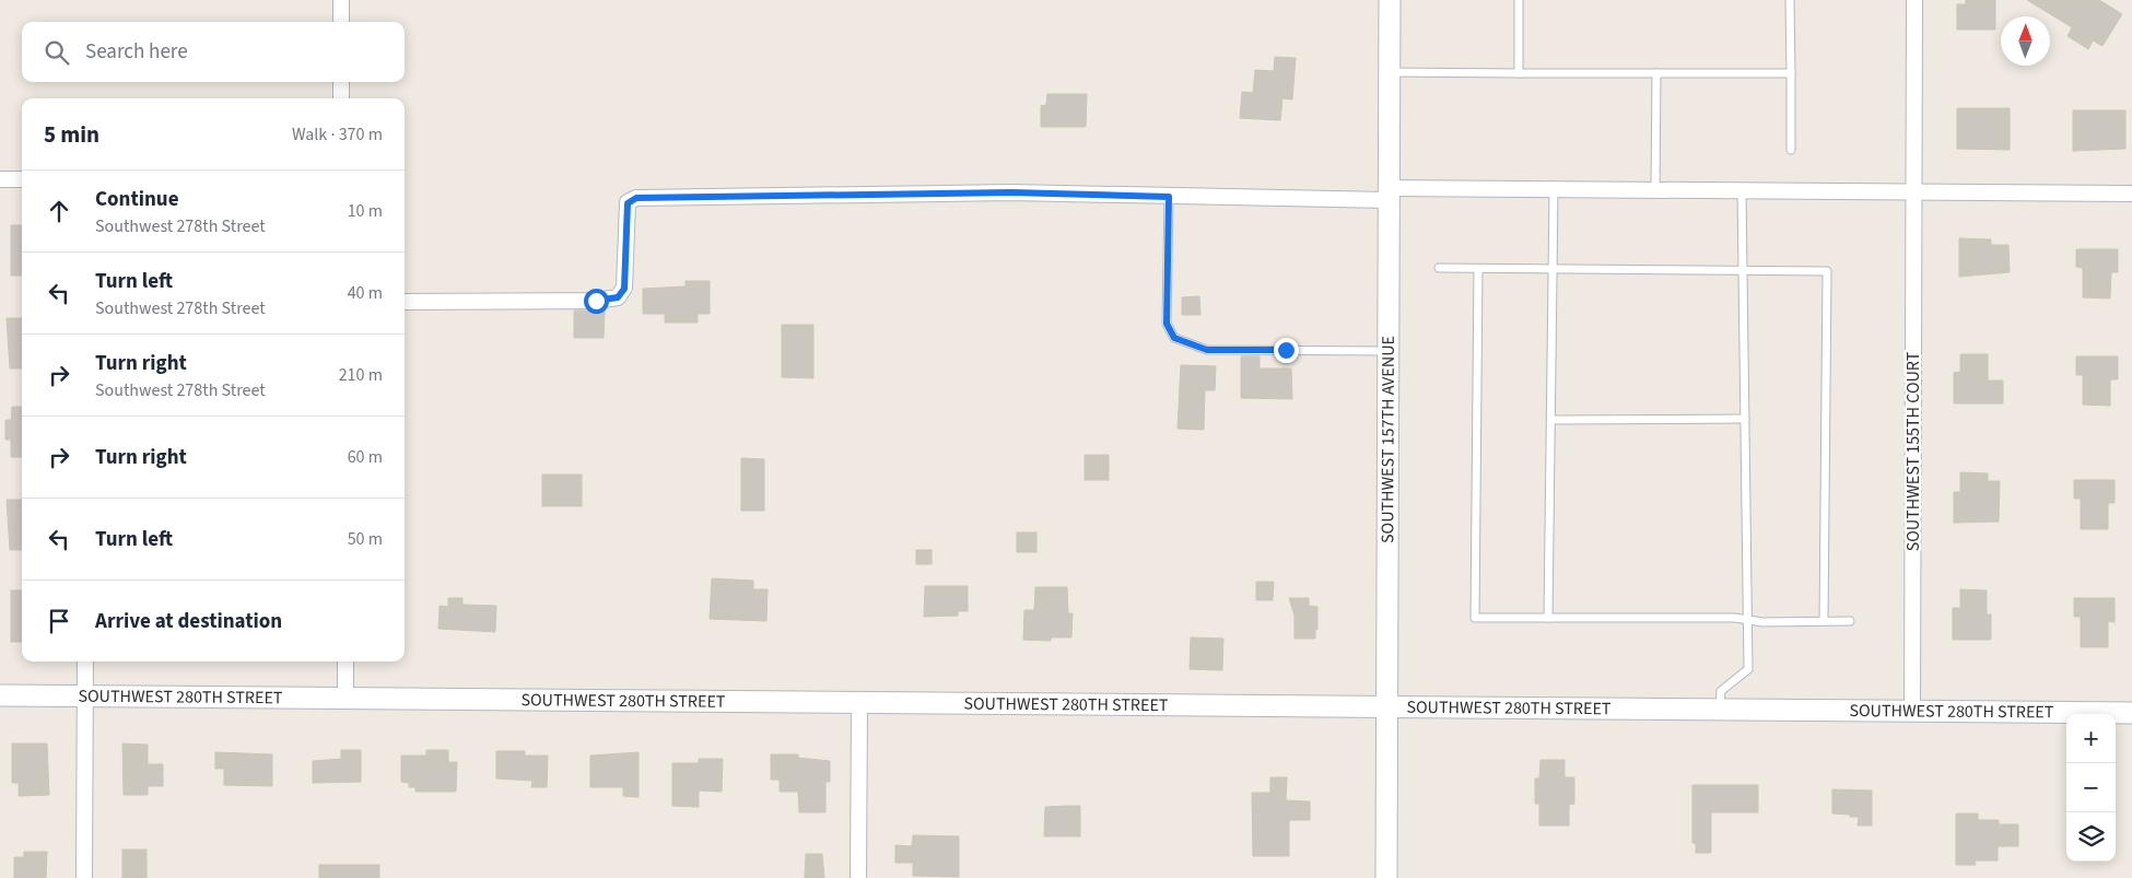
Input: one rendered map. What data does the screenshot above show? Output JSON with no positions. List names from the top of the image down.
{
  "streets": {
    "street": ["SOUTHWEST 157TH AVENUE", "SOUTHWEST 155TH COURT", "SOUTHWEST 280TH STREET"]
  },
  "crossings": [
    ["SOUTHWEST 157TH AVENUE", "SOUTHWEST 280TH STREET"],
    ["SOUTHWEST 155TH COURT", "SOUTHWEST 280TH STREET"]
  ],
  "north": "top",
  "page": {
    "search": "Search here",
    "heading": ["5 min", "Walk · 370 m"],
    "list": [
      ["Continue", "Southwest 278th Street", "10 m"],
      ["Turn left", "Southwest 278th Street", "40 m"],
      ["Turn right", "Southwest 278th Street", "210 m"],
      ["Turn right", "60 m"],
      ["Turn left", "50 m"],
      "Arrive at destination"
    ],
    "map_buttons": ["+", "−"]
  }
}
